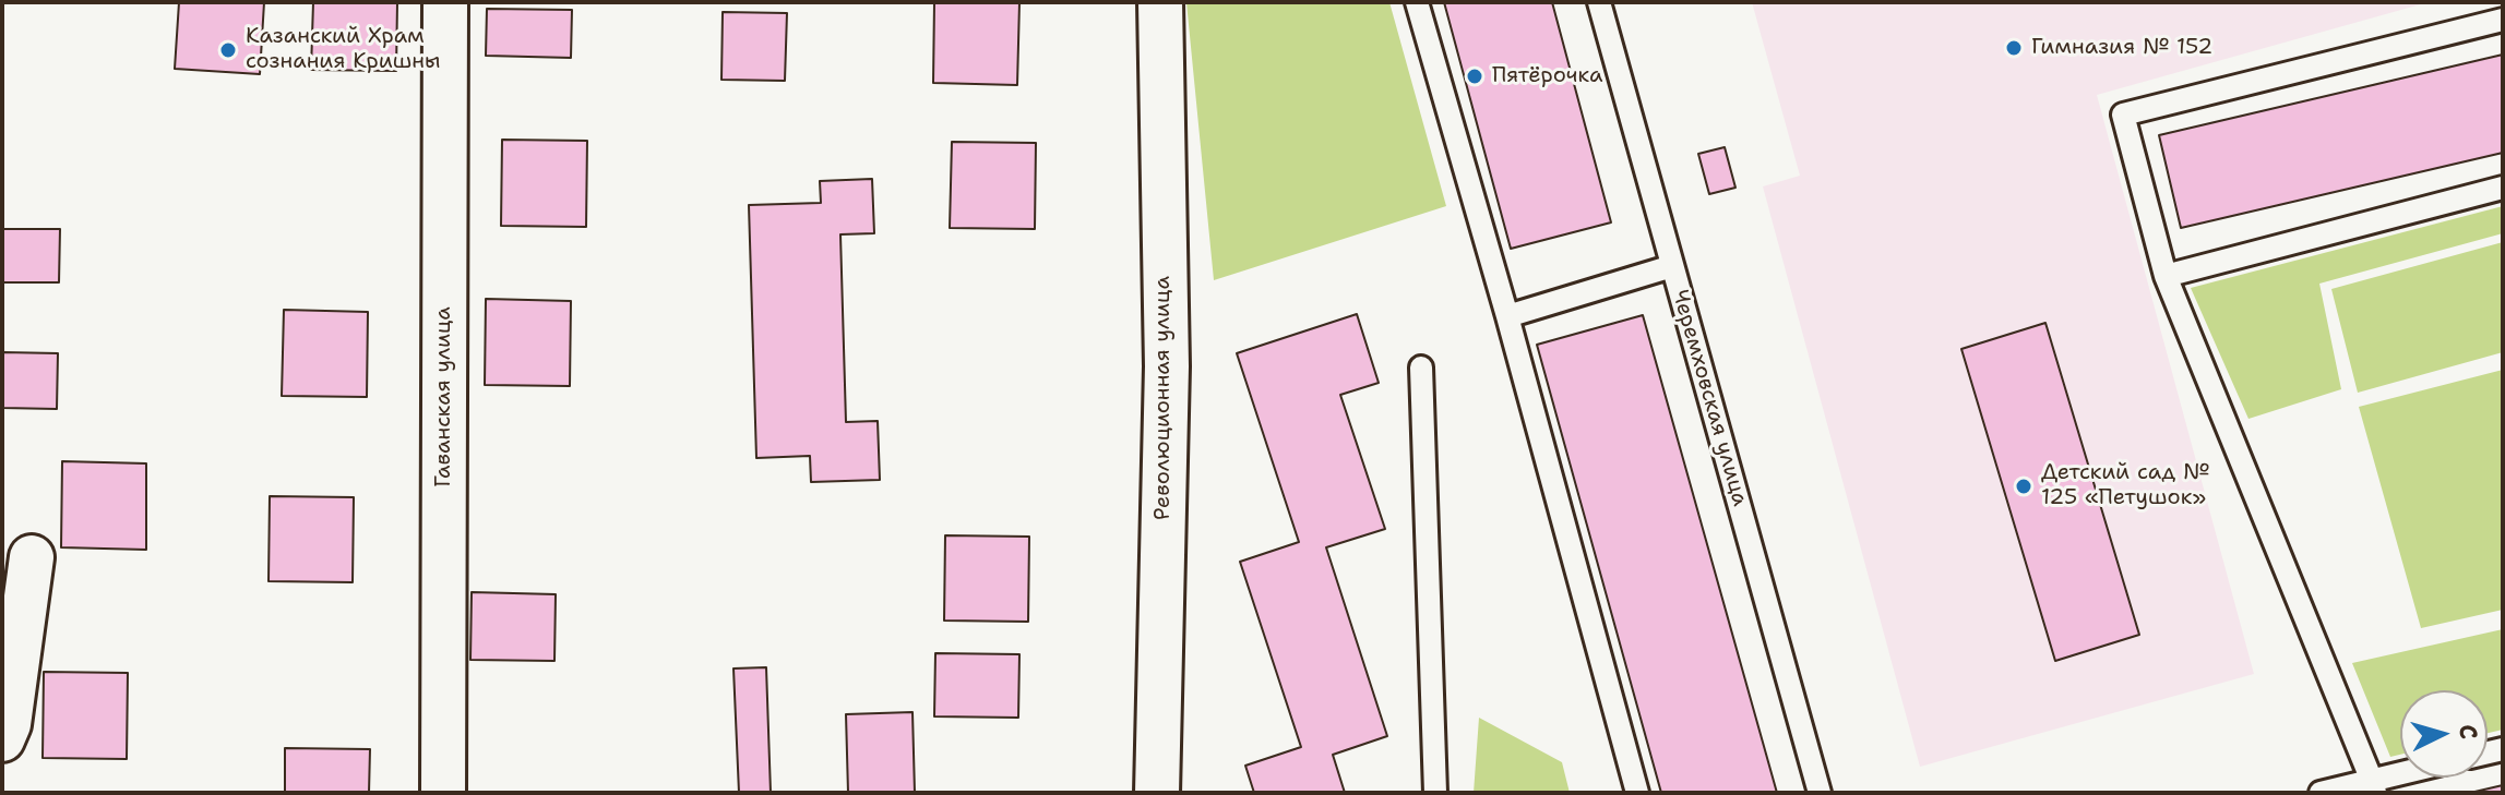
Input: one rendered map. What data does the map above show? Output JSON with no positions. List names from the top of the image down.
{
  "streets": {
    "street": ["Гаванская улица", "Революционная улица"],
    "lane": ["Черемховская улица"]
  },
  "places": [
    "Гимназия № 152",
    "Казанский Храм сознания Кришны",
    "Пятёрочка",
    "Детский сад № 125 «Петушок»"
  ],
  "north": "right"
}
